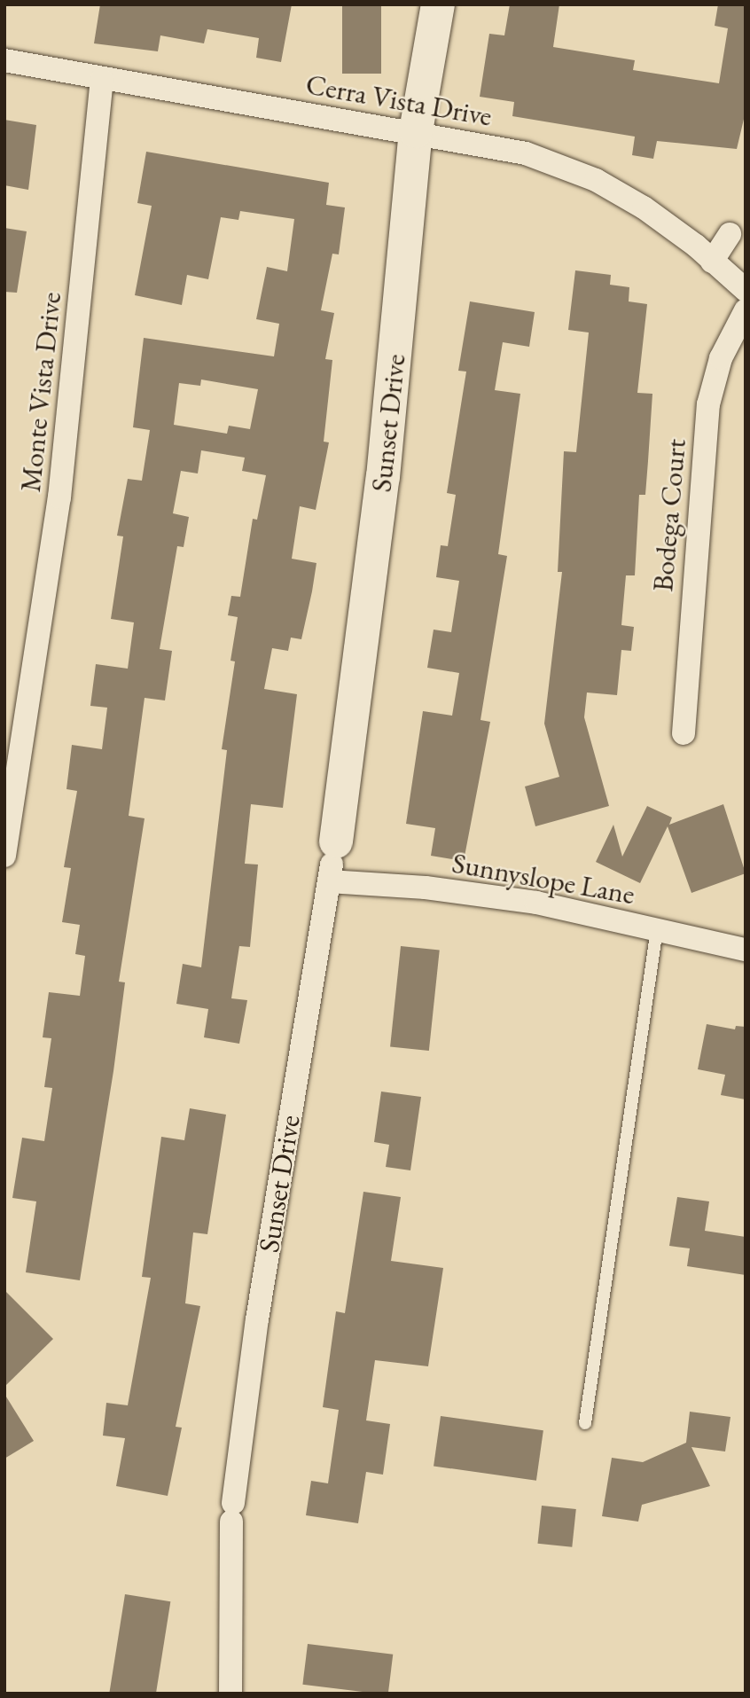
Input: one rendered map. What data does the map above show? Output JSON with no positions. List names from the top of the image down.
{
  "streets": {
    "street": [
      "Cerra Vista Drive",
      "Monte Vista Drive",
      "Sunset Drive",
      "Bodega Court",
      "Sunnyslope Lane"
    ]
  },
  "crossings": [
    ["Cerra Vista Drive", "Monte Vista Drive"],
    ["Cerra Vista Drive", "Sunset Drive"],
    ["Sunset Drive", "Sunnyslope Lane"]
  ]
}
